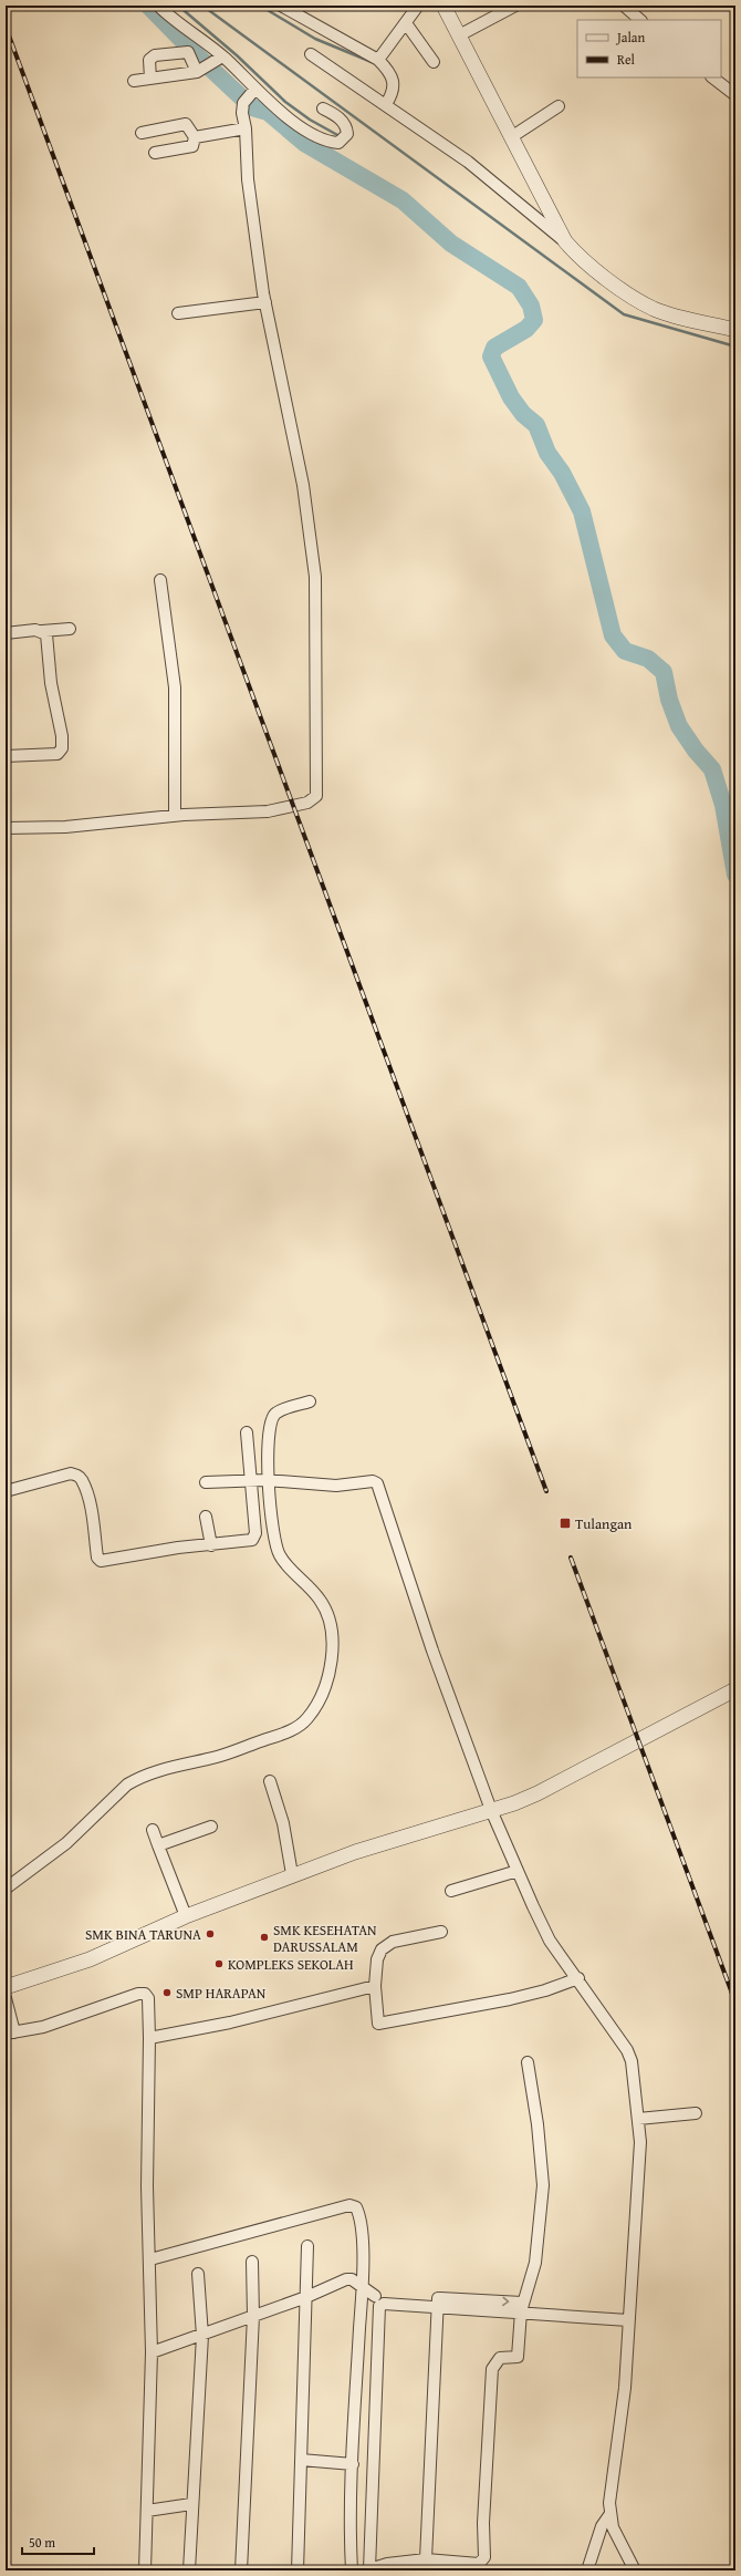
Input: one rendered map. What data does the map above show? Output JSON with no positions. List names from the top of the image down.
{
  "places": {
    "transit": ["Tulangan"],
    "other": [
      "SMK BINA TARUNA",
      "SMK KESEHATAN DARUSSALAM",
      "KOMPLEKS SEKOLAH",
      "SMP HARAPAN"
    ]
  },
  "legend": ["Jalan", "Rel"],
  "scale_bar": "50 m"
}
